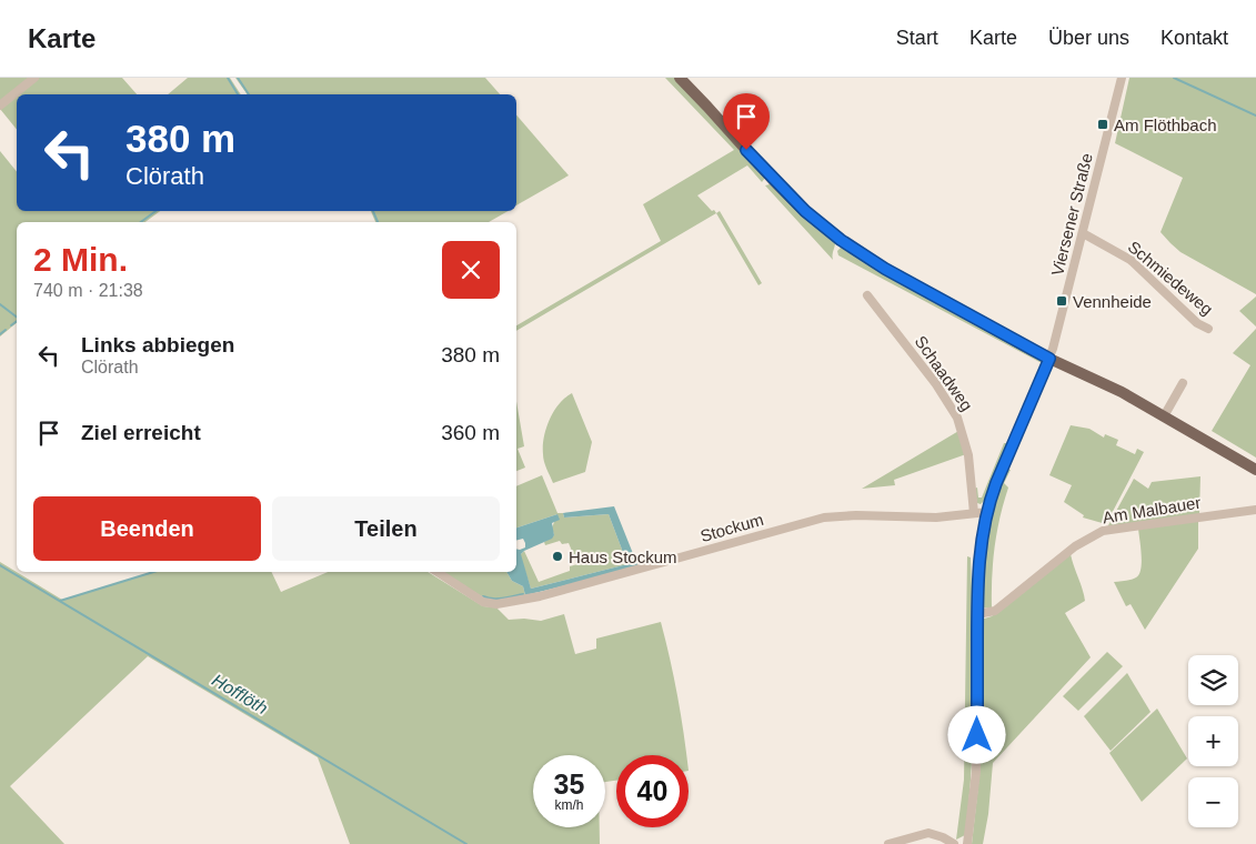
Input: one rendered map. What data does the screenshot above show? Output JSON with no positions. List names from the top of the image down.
{
  "streets": {
    "street": [
      "Viersener Straße",
      "Schmiedeweg",
      "Schaadweg",
      "Am Malbauer",
      "Stockum"
    ]
  },
  "crossings": [
    ["Viersener Straße", "Schmiedeweg"],
    ["Viersener Straße", "Am Malbauer"],
    ["Viersener Straße", "Stockum"],
    ["Schaadweg", "Stockum"]
  ],
  "water": ["Hofflöth"],
  "places": {
    "transit": ["Am Flöthbach", "Vennheide"],
    "other": ["Haus Stockum"]
  },
  "page": {
    "header": "Karte",
    "nav": [
      "Start",
      "Karte",
      "Über uns",
      "Kontakt"
    ],
    "turn": ["380 m", "Clörath"],
    "heading": ["2 Min.", "740 m · 21:38"],
    "list": [
      {
        "name": "Links abbiegen",
        "note": "Clörath",
        "value": "380 m"
      },
      {
        "name": "Ziel erreicht",
        "value": "360 m"
      }
    ],
    "buttons": ["Beenden", "Teilen"],
    "map_buttons": ["+", "−"],
    "speed": "35 km/h",
    "limit": "40"
  }
}
